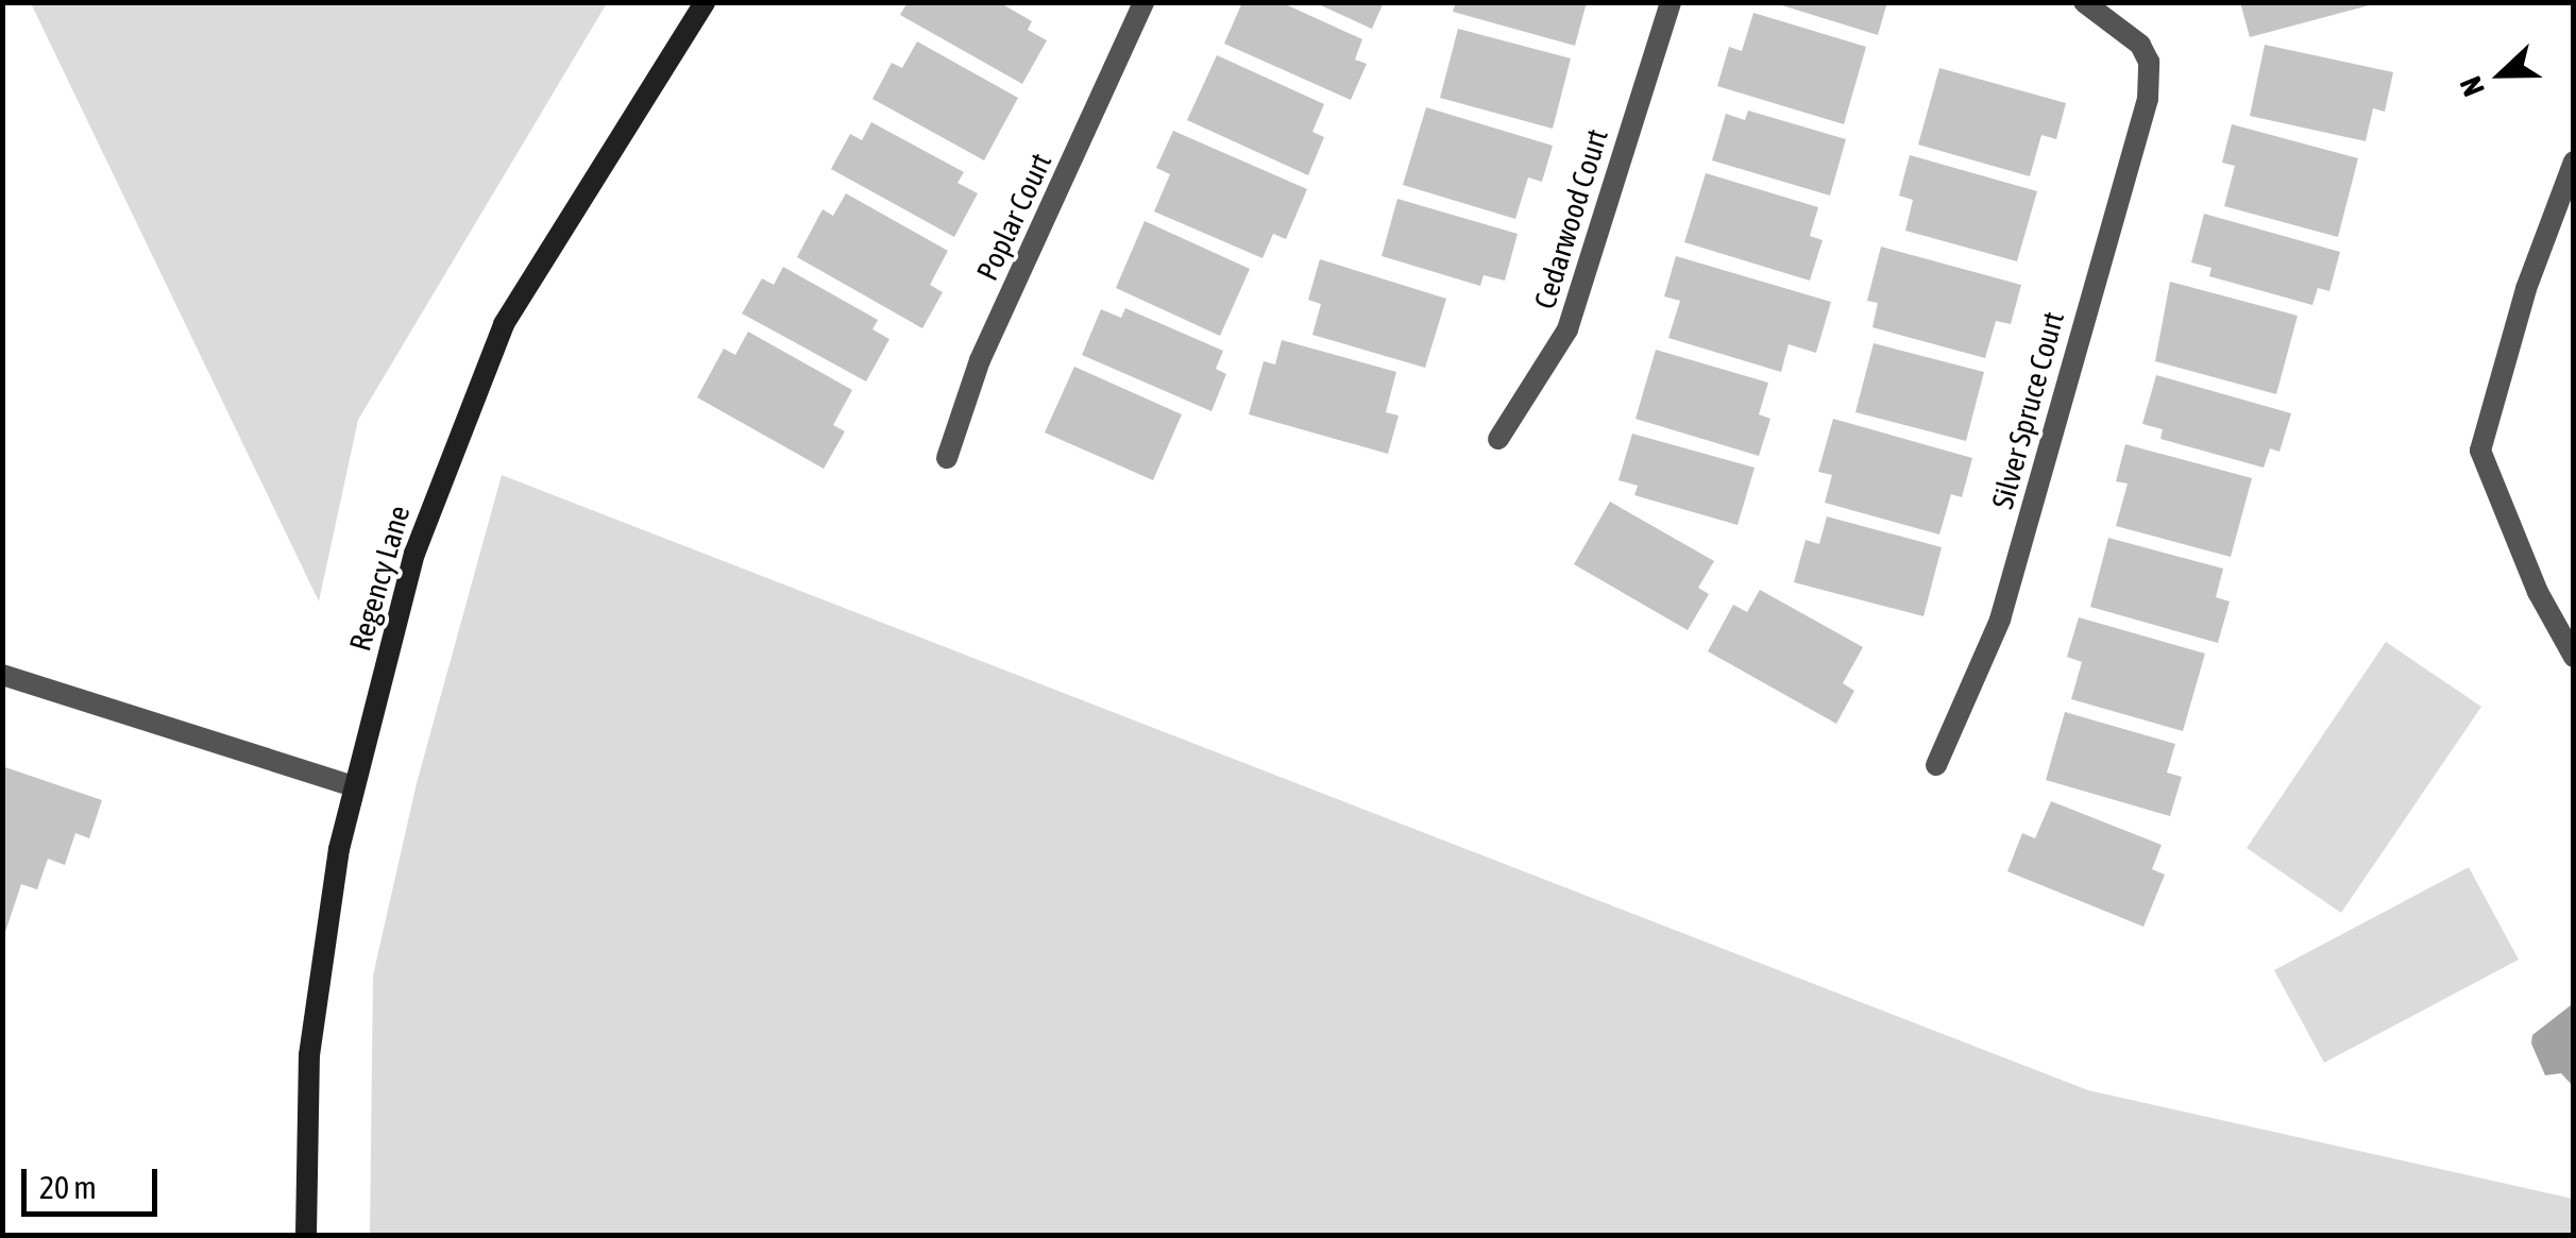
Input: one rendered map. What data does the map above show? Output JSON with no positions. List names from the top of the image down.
{
  "streets": {
    "street": [
      "Poplar Court",
      "Cedarwood Court",
      "Silver Spruce Court",
      "Regency Lane"
    ]
  },
  "scale_bar": "20 m",
  "north": "left"
}
